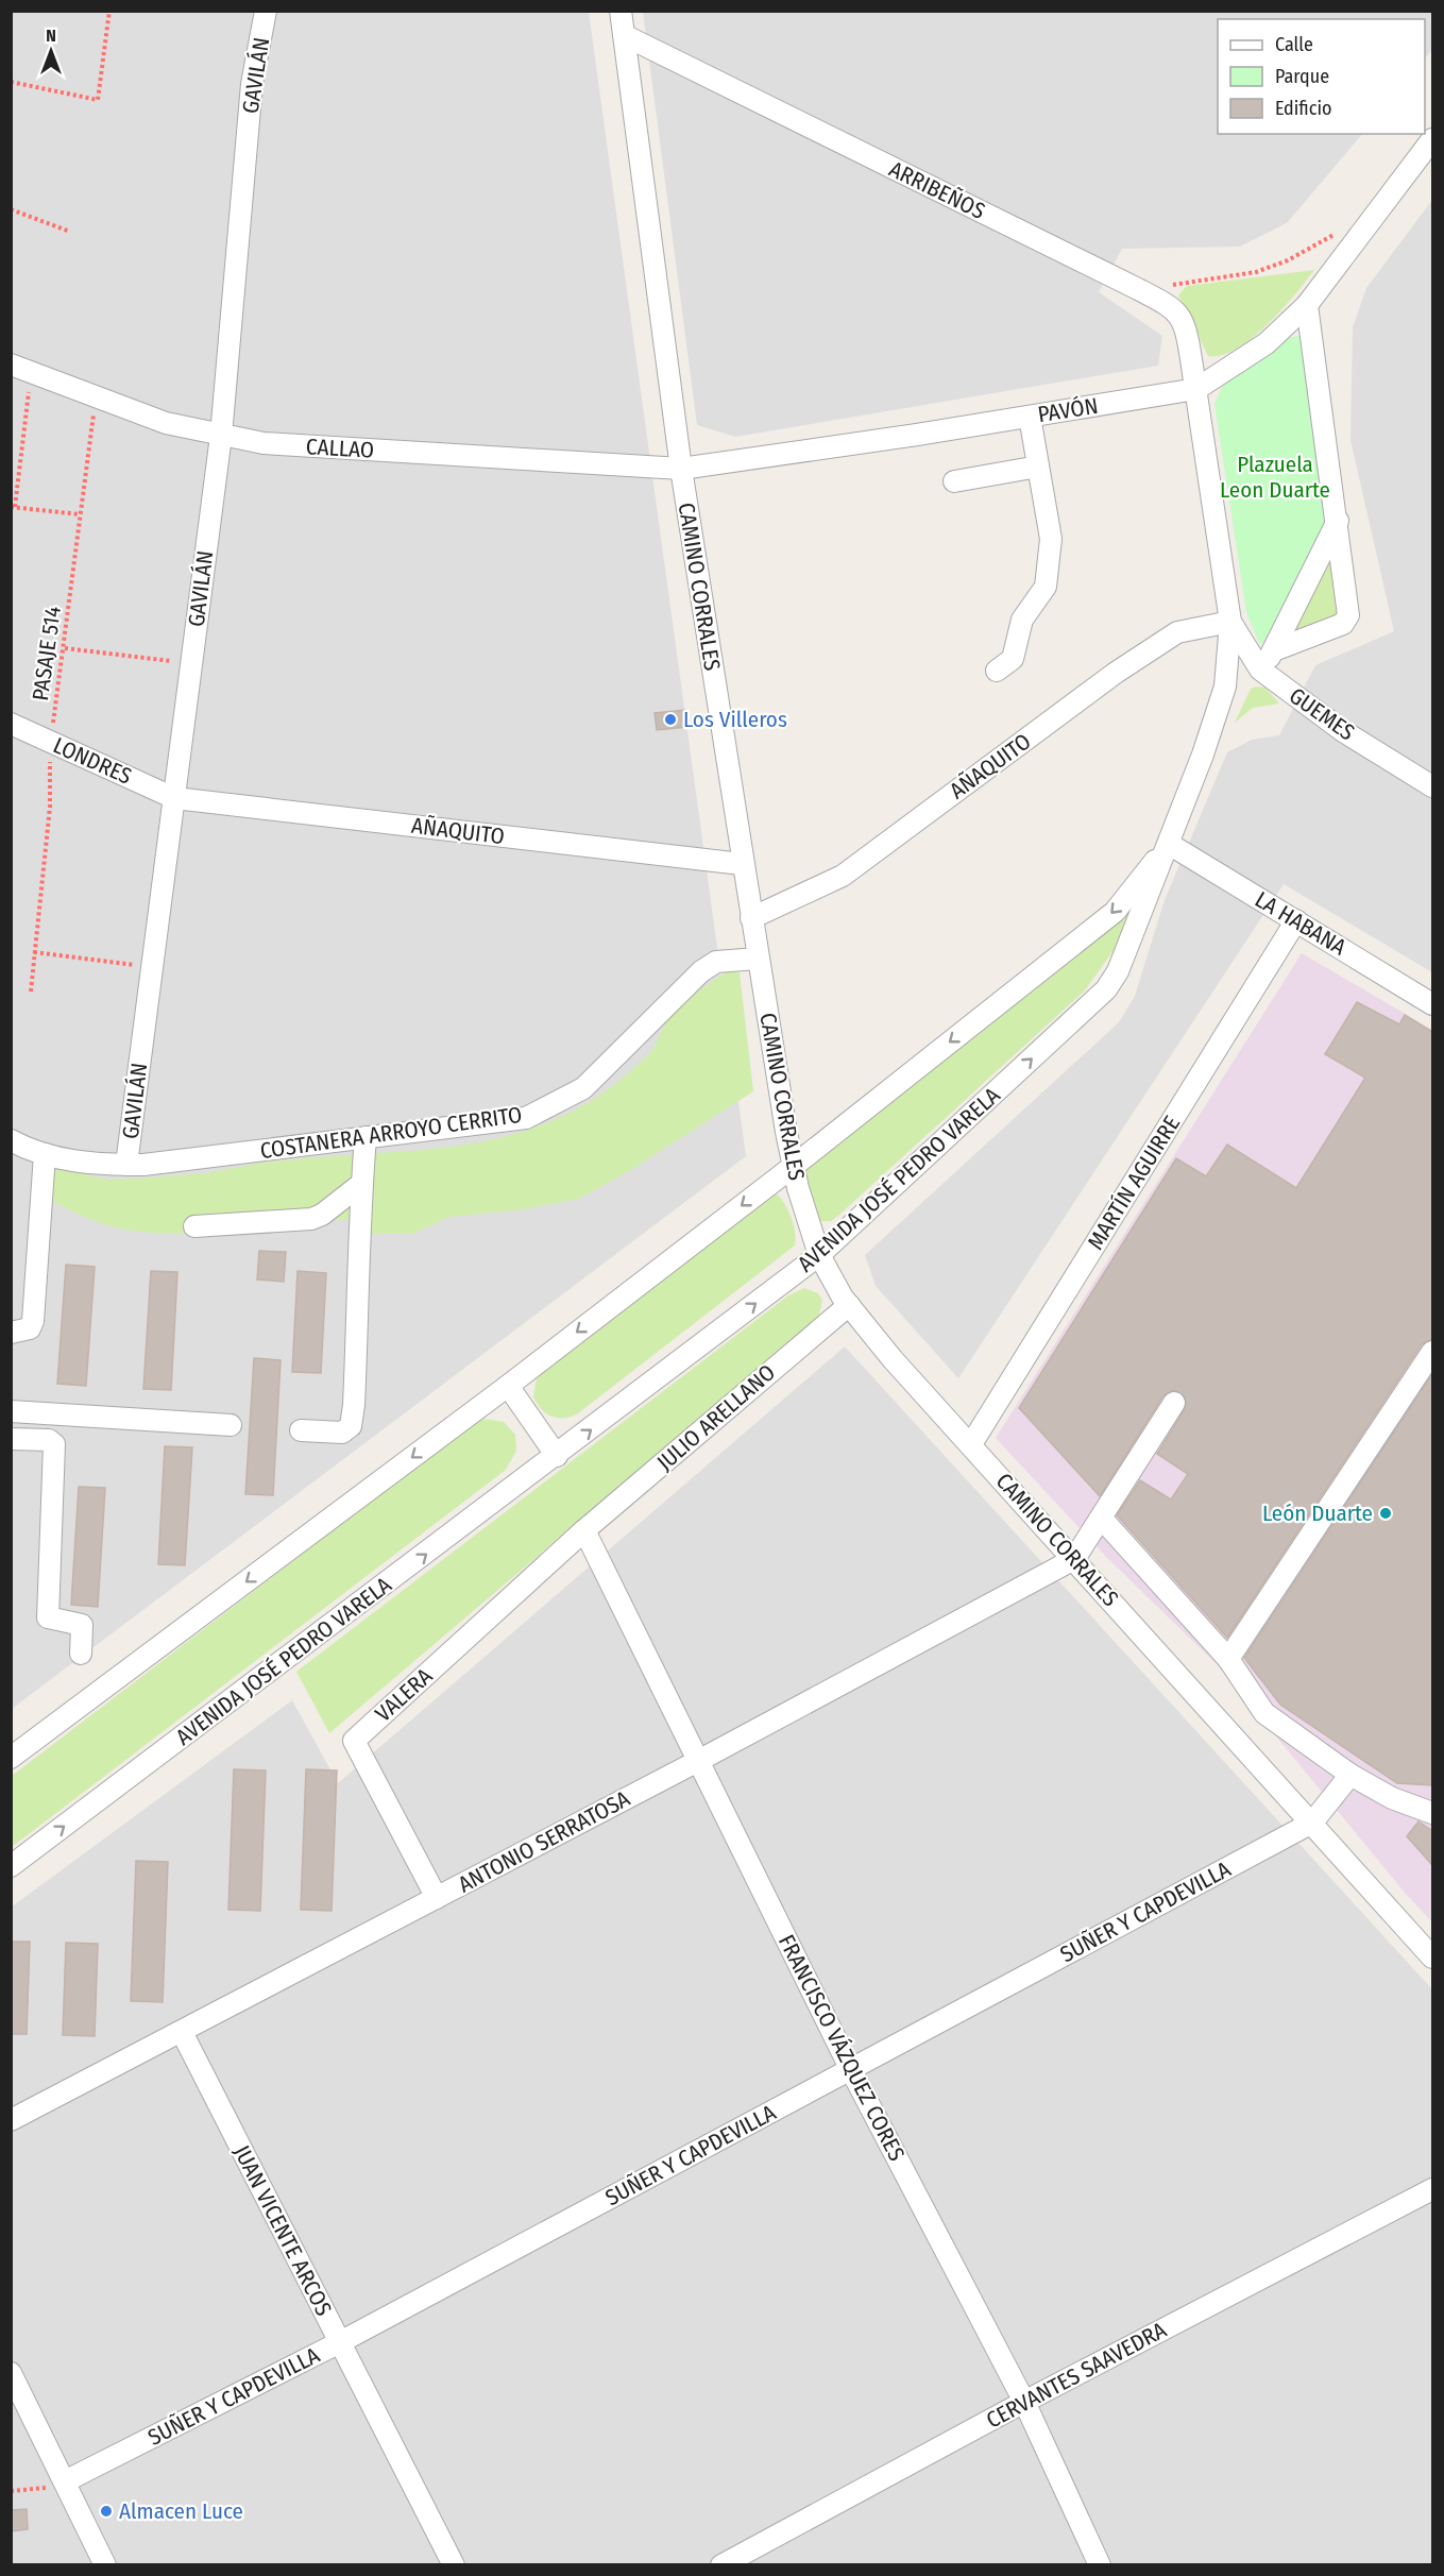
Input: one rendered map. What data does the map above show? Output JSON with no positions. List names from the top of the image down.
{
  "streets": {
    "street": [
      "GAVILÁN",
      "ARRIBEÑOS",
      "PAVÓN",
      "CALLAO",
      "CAMINO CORRALES",
      "GUEMES",
      "LONDRES",
      "AÑAQUITO",
      "LA HABANA",
      "COSTANERA ARROYO CERRITO",
      "AVENIDA JOSÉ PEDRO VARELA",
      "MARTÍN AGUIRRE",
      "JULIO ARELLANO",
      "VALERA",
      "ANTONIO SERRATOSA",
      "SUÑER Y CAPDEVILLA",
      "FRANCISCO VÁZQUEZ CORES",
      "JUAN VICENTE ARCOS",
      "CERVANTES SAAVEDRA"
    ],
    "path": ["PASAJE 514"]
  },
  "crossings": [
    ["GAVILÁN", "CALLAO"],
    ["GAVILÁN", "LONDRES"],
    ["GAVILÁN", "AÑAQUITO"],
    ["GAVILÁN", "COSTANERA ARROYO CERRITO"],
    ["ARRIBEÑOS", "PAVÓN"],
    ["ARRIBEÑOS", "CAMINO CORRALES"],
    ["ARRIBEÑOS", "GUEMES"],
    ["ARRIBEÑOS", "AÑAQUITO"],
    ["ARRIBEÑOS", "AVENIDA JOSÉ PEDRO VARELA"],
    ["PAVÓN", "CALLAO"],
    ["PAVÓN", "CAMINO CORRALES"],
    ["CALLAO", "CAMINO CORRALES"],
    ["CALLAO", "PASAJE 514"],
    ["CAMINO CORRALES", "AÑAQUITO"],
    ["CAMINO CORRALES", "COSTANERA ARROYO CERRITO"],
    ["CAMINO CORRALES", "AVENIDA JOSÉ PEDRO VARELA"],
    ["CAMINO CORRALES", "MARTÍN AGUIRRE"],
    ["CAMINO CORRALES", "JULIO ARELLANO"],
    ["CAMINO CORRALES", "ANTONIO SERRATOSA"],
    ["CAMINO CORRALES", "SUÑER Y CAPDEVILLA"],
    ["PASAJE 514", "LONDRES"],
    ["GUEMES", "AÑAQUITO"],
    ["GUEMES", "AVENIDA JOSÉ PEDRO VARELA"],
    ["LONDRES", "AÑAQUITO"],
    ["AÑAQUITO", "AVENIDA JOSÉ PEDRO VARELA"],
    ["LA HABANA", "AVENIDA JOSÉ PEDRO VARELA"],
    ["LA HABANA", "MARTÍN AGUIRRE"],
    ["JULIO ARELLANO", "VALERA"],
    ["JULIO ARELLANO", "FRANCISCO VÁZQUEZ CORES"],
    ["VALERA", "ANTONIO SERRATOSA"],
    ["VALERA", "FRANCISCO VÁZQUEZ CORES"],
    ["ANTONIO SERRATOSA", "FRANCISCO VÁZQUEZ CORES"],
    ["ANTONIO SERRATOSA", "JUAN VICENTE ARCOS"],
    ["SUÑER Y CAPDEVILLA", "FRANCISCO VÁZQUEZ CORES"],
    ["SUÑER Y CAPDEVILLA", "JUAN VICENTE ARCOS"],
    ["FRANCISCO VÁZQUEZ CORES", "CERVANTES SAAVEDRA"]
  ],
  "parks": ["Plazuela Leon Duarte"],
  "places": ["Los Villeros", "León Duarte", "Almacen Luce"],
  "legend": ["Calle", "Parque", "Edificio"],
  "north": "top"
}
